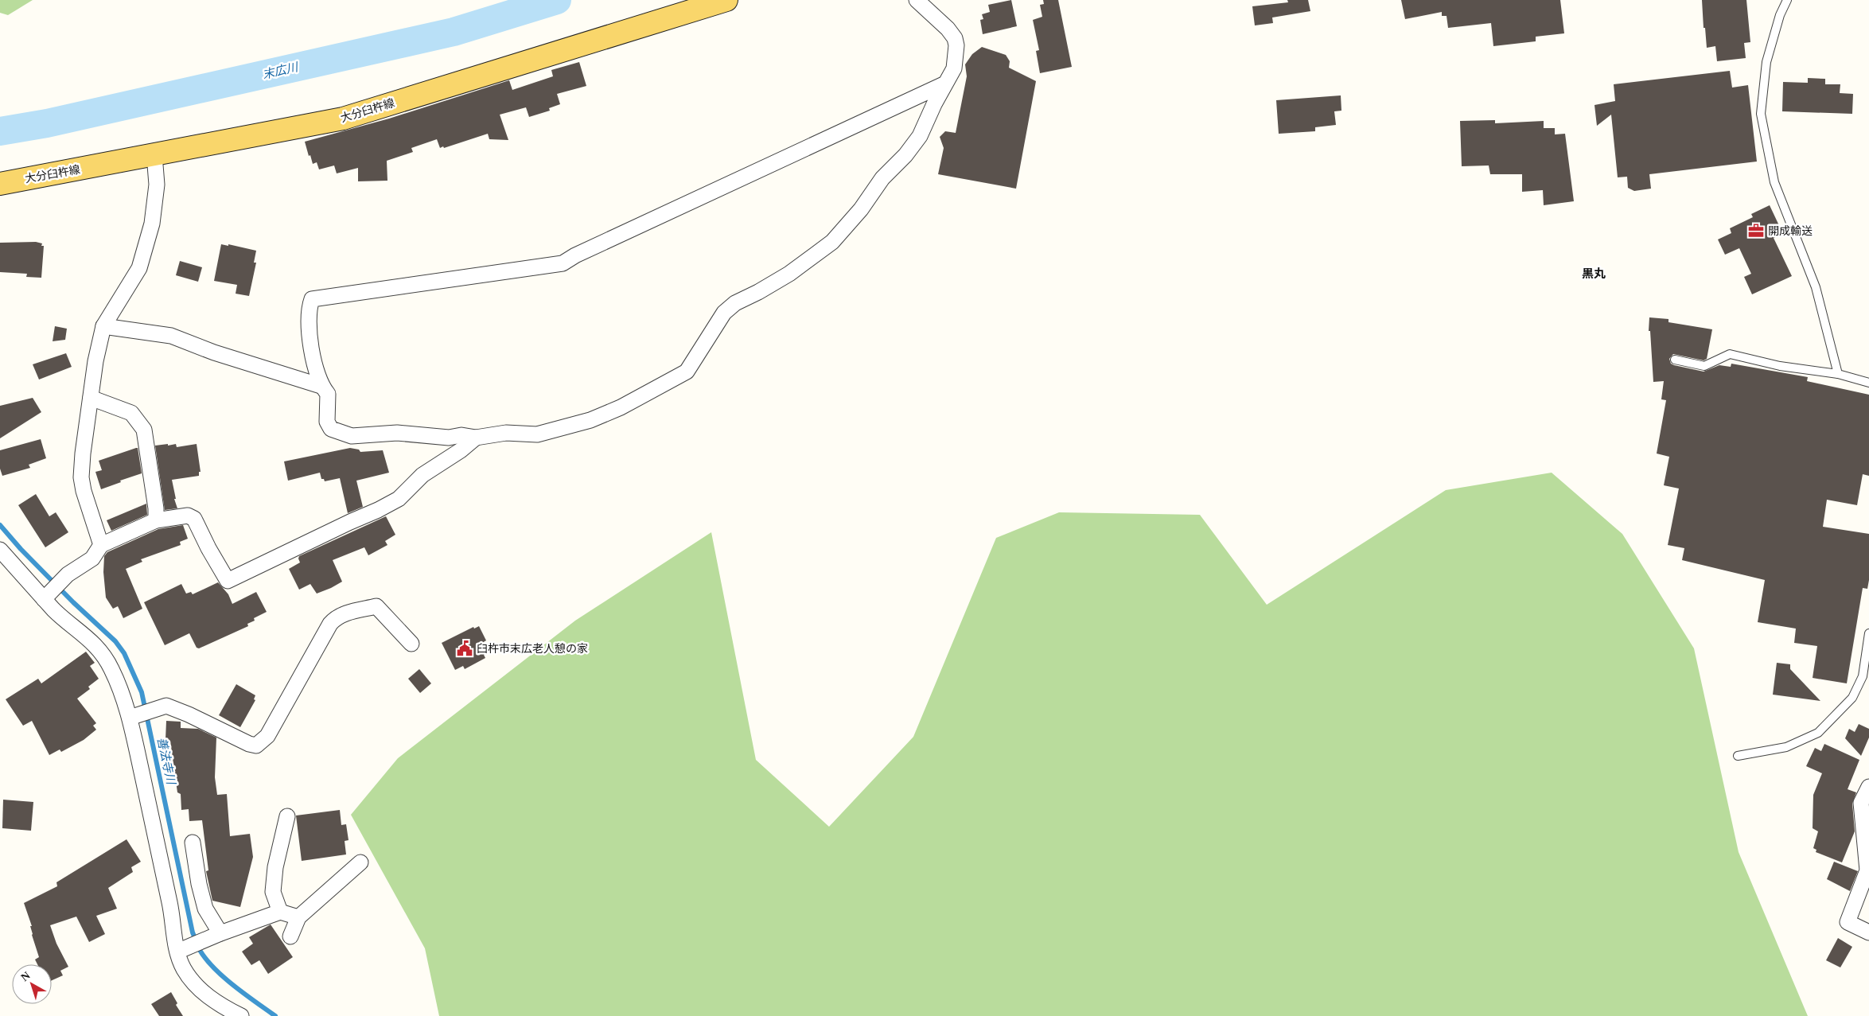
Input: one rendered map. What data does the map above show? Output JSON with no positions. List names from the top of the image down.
{
  "streets": {
    "main road": ["大分臼杵線"]
  },
  "districts": ["黒丸"],
  "water": ["末広川", "善法寺川"],
  "places": {
    "office": ["開成輸送"],
    "public building": ["臼杵市末広老人憩の家"]
  },
  "north": "top left"
}
